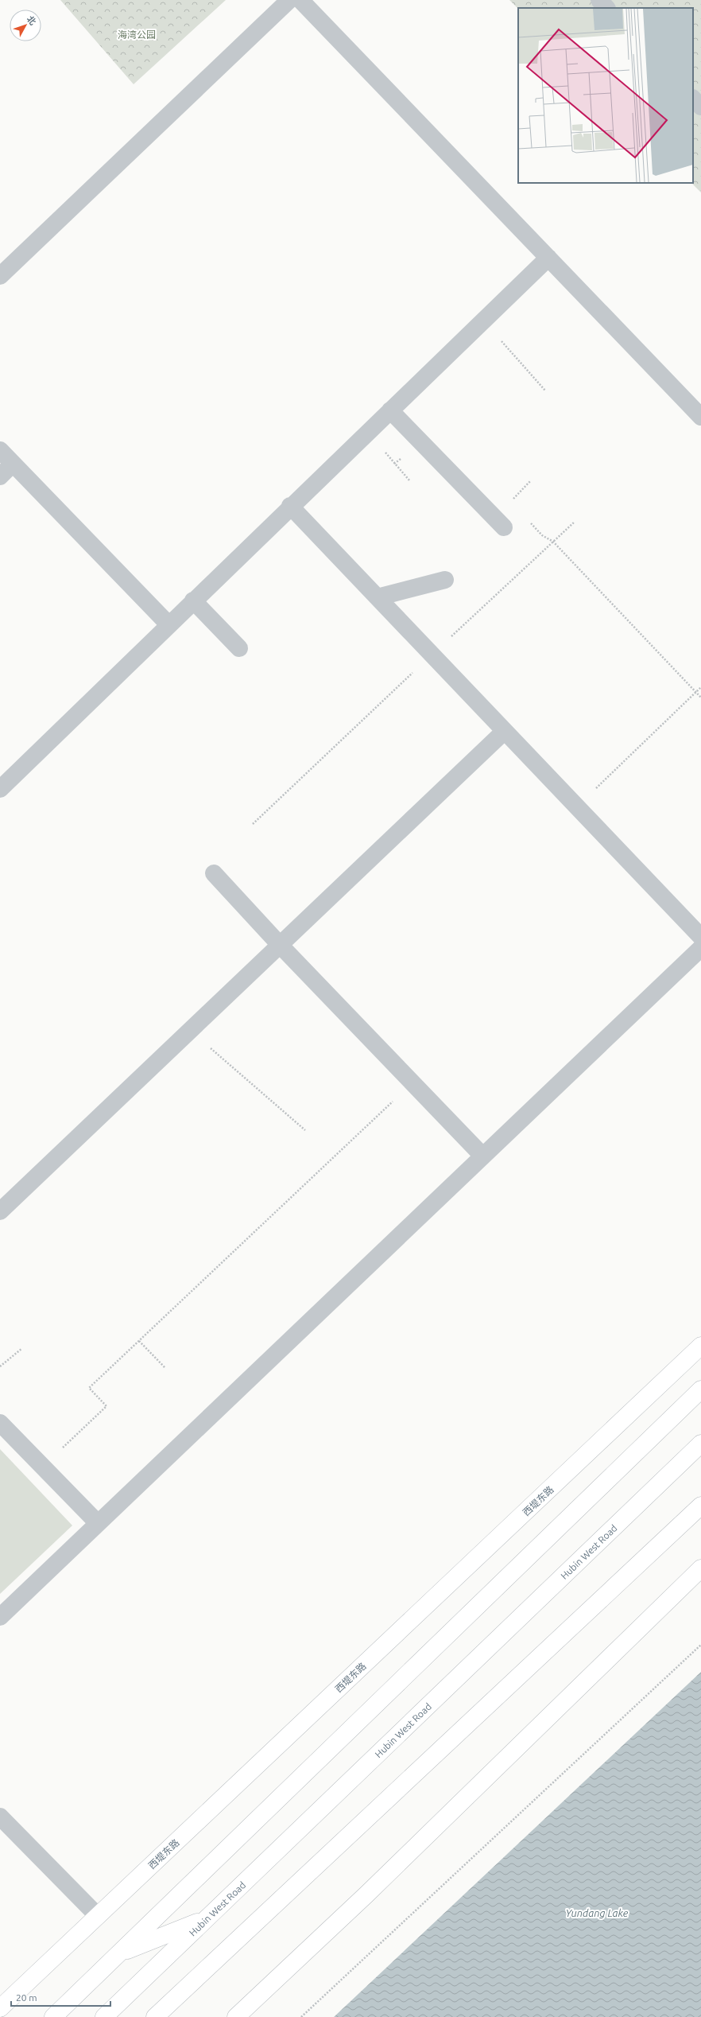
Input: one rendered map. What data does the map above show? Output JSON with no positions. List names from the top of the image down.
{
  "streets": {
    "main road": ["西堤东路", "Hubin West Road"]
  },
  "water": ["Yundang Lake"],
  "parks": ["海湾公园"],
  "scale_bar": "20 m",
  "north": "top right"
}
